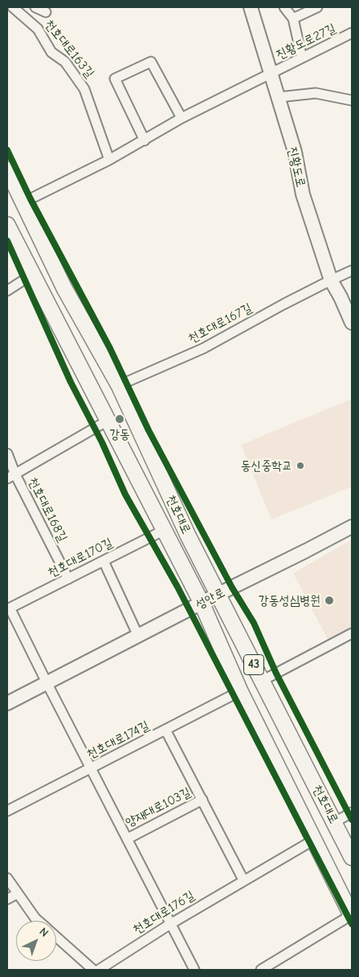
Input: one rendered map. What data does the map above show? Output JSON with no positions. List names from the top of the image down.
{
  "streets": {
    "main road": ["천호대로", "43"],
    "street": [
      "진황도로27길",
      "천호대로163길",
      "진황도로",
      "천호대로167길",
      "천호대로168길",
      "천호대로170길",
      "성안로",
      "천호대로174길",
      "양재대로103길",
      "천호대로176길"
    ]
  },
  "crossings": [
    ["진황도로27길", "진황도로"],
    ["진황도로", "천호대로167길"],
    ["천호대로167길", "천호대로"],
    ["천호대로168길", "천호대로"],
    ["천호대로168길", "천호대로170길"],
    ["천호대로", "천호대로170길"],
    ["천호대로", "성안로"],
    ["천호대로", "천호대로174길"],
    ["천호대로", "천호대로176길"],
    ["성안로", "양재대로103길"],
    ["천호대로174길", "양재대로103길"],
    ["양재대로103길", "천호대로176길"]
  ],
  "places": ["강동", "동신중학교", "강동성심병원"],
  "north": "top right"
}
